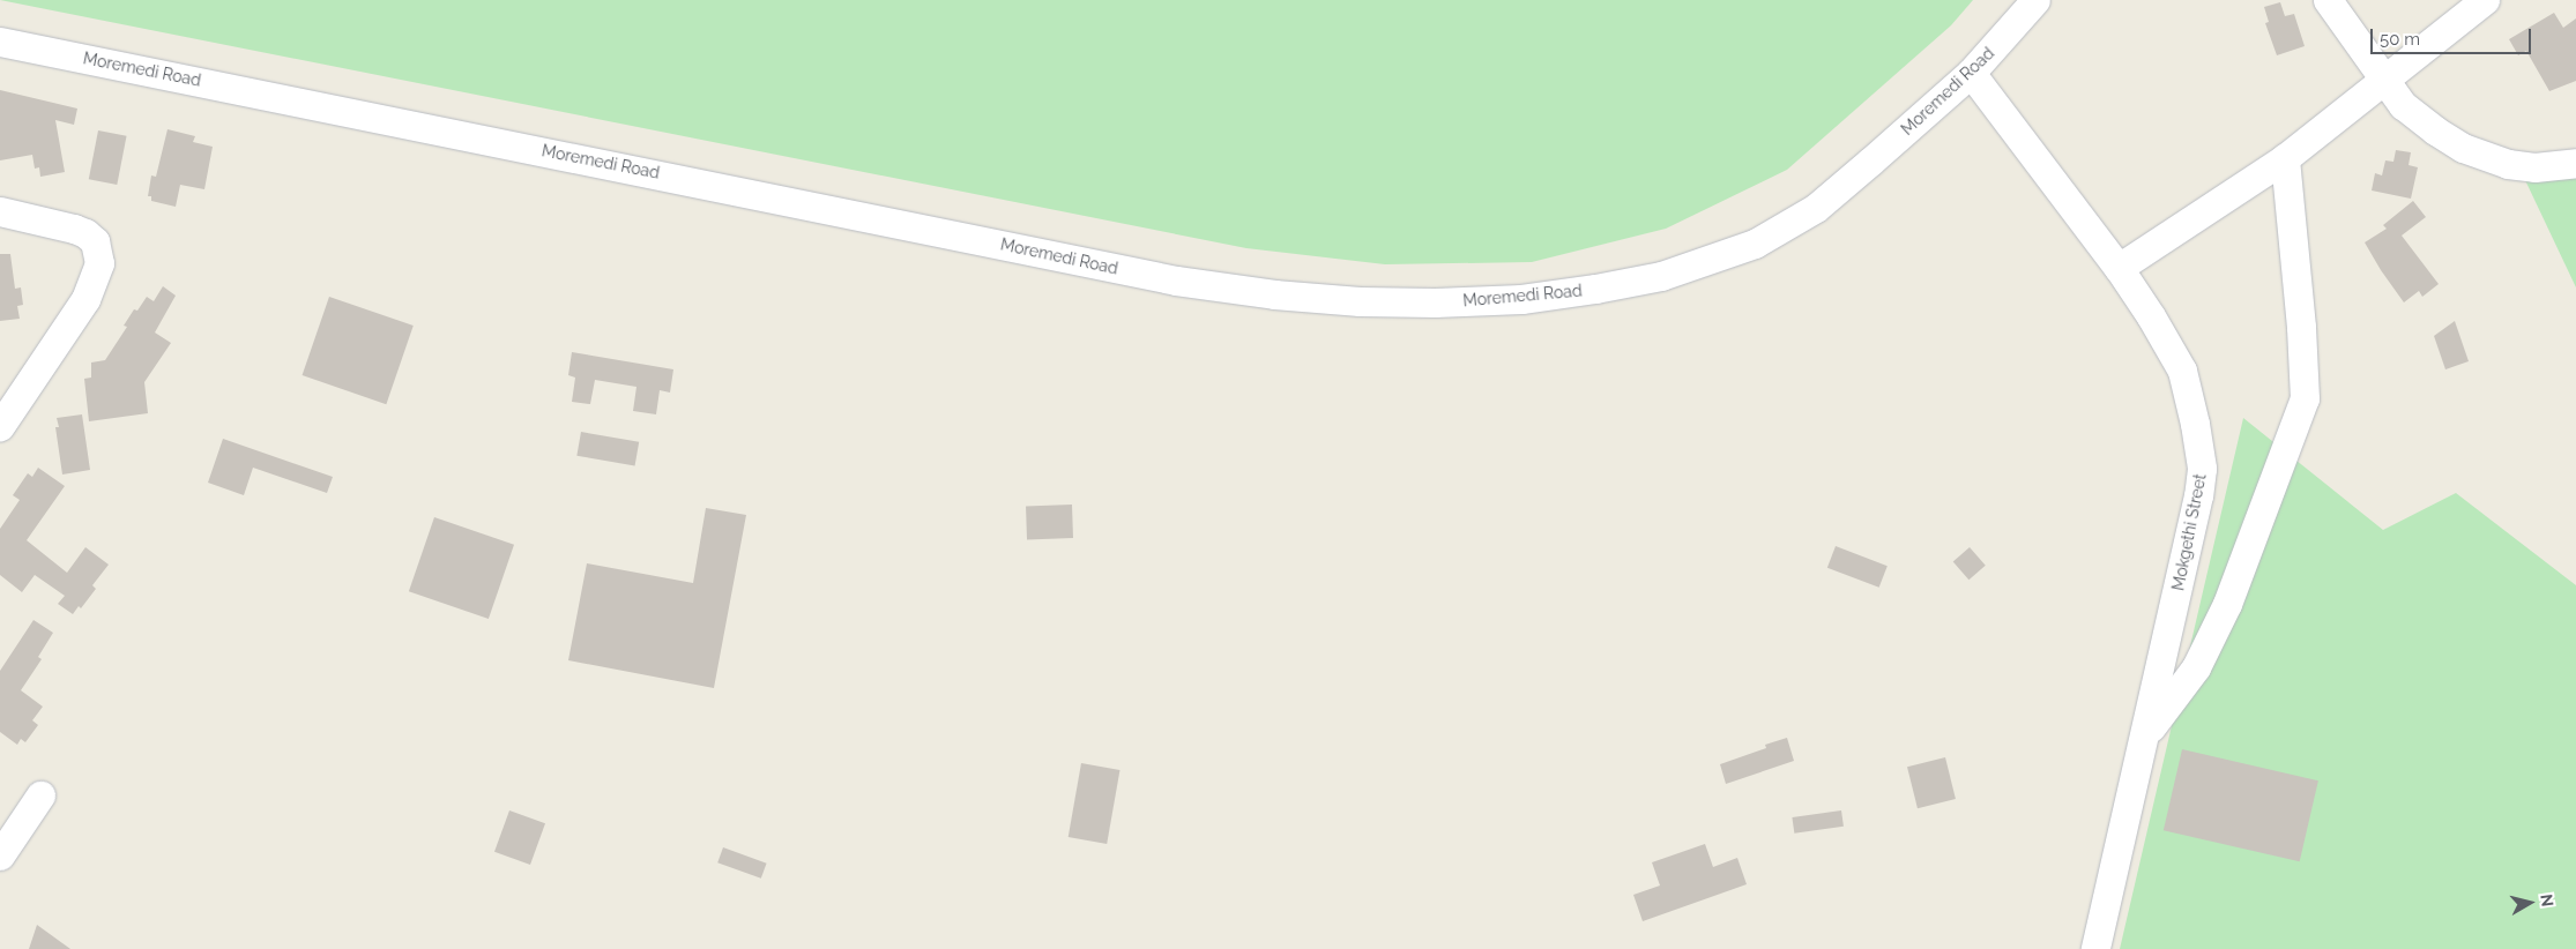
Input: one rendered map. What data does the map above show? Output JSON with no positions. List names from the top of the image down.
{
  "streets": {
    "street": ["Moremedi Road", "Mokgethi Street"]
  },
  "crossings": [
    ["Moremedi Road", "Mokgethi Street"]
  ],
  "scale_bar": "50 m",
  "north": "right"
}
